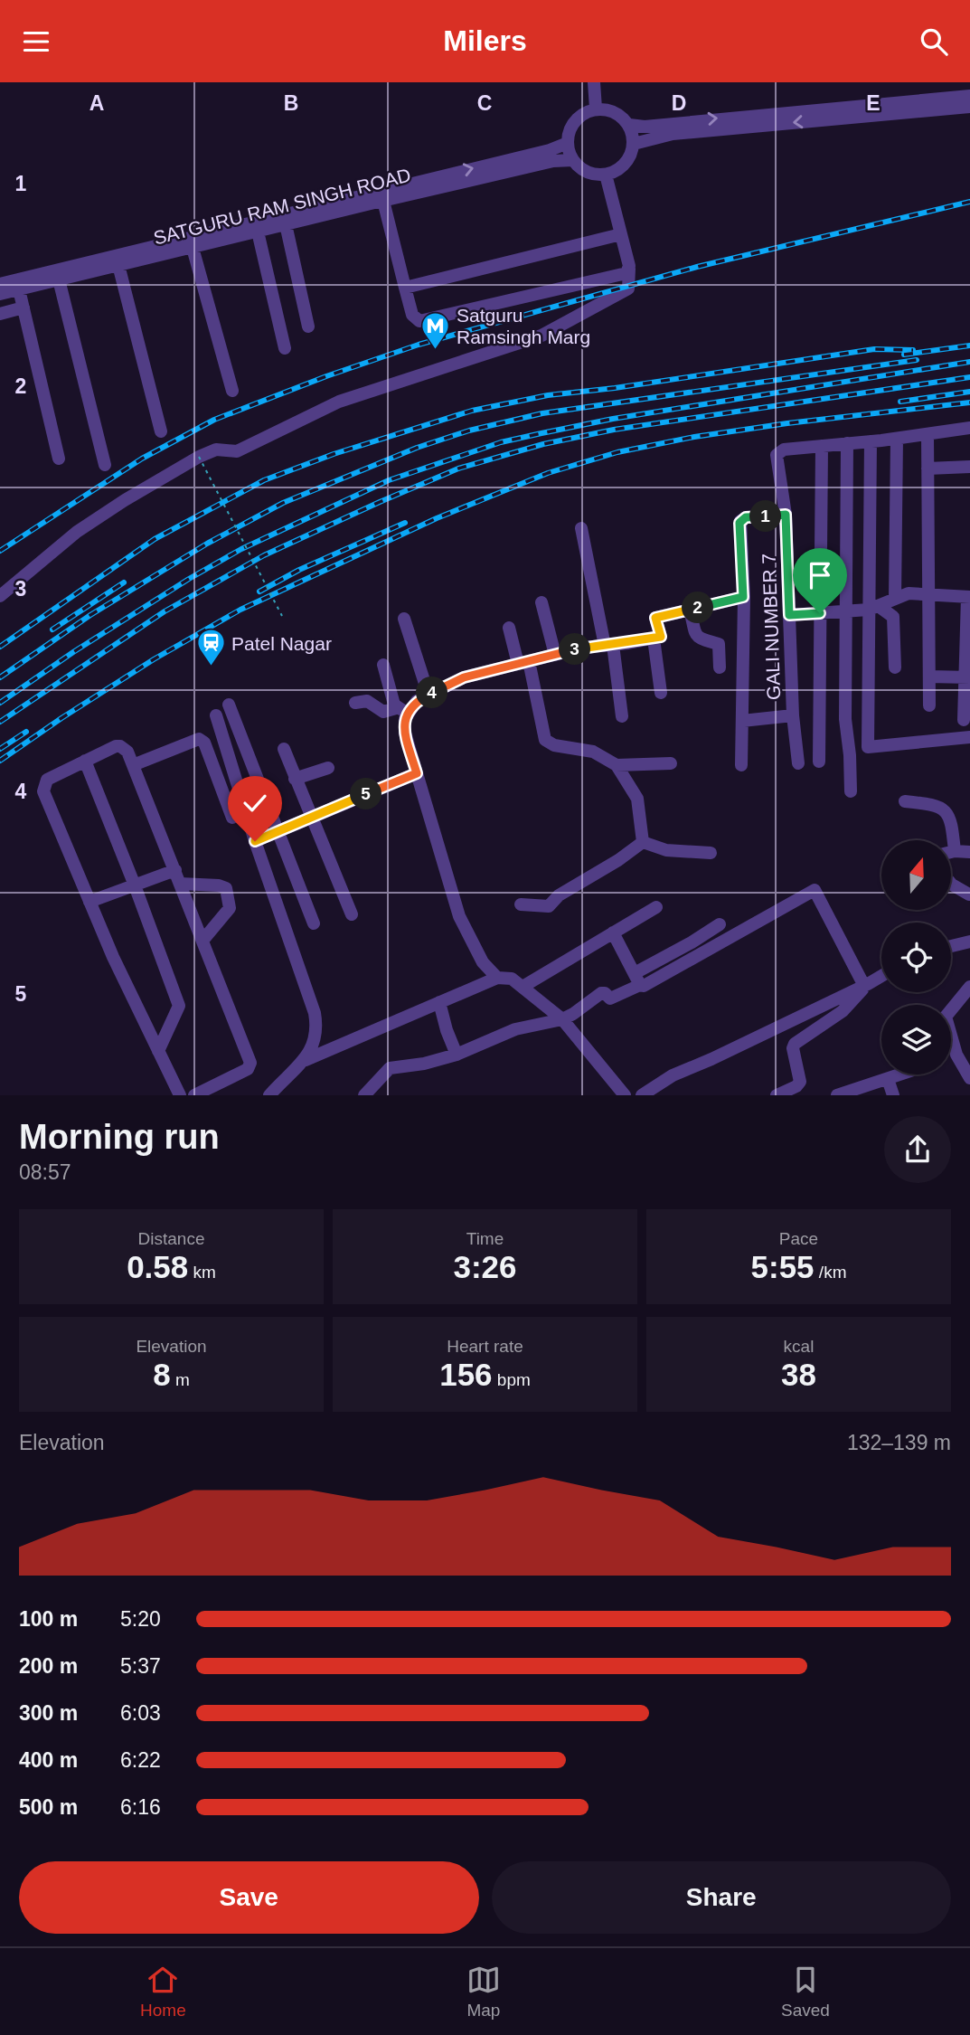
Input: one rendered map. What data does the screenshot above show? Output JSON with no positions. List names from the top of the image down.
{
  "streets": {
    "street": ["SATGURU RAM SINGH ROAD", "GALI NUMBER 7"]
  },
  "places": {
    "metro station": ["Satguru Ramsingh Marg"],
    "station": ["Patel Nagar"]
  },
  "north": "top",
  "page": {
    "header": "Milers",
    "pins": [
      "1",
      "2",
      "3",
      "4",
      "5"
    ],
    "heading": ["Morning run", "08:57"],
    "stats": [
      ["Distance", "0.58 km"],
      ["Time", "3:26"],
      ["Pace", "5:55 /km"],
      ["Elevation", "8 m"],
      ["Heart rate", "156 bpm"],
      ["kcal", "38"]
    ],
    "chart": ["Elevation", "132–139 m"],
    "list": [
      {
        "name": "100 m",
        "note": "5:20"
      },
      {
        "name": "200 m",
        "note": "5:37"
      },
      {
        "name": "300 m",
        "note": "6:03"
      },
      {
        "name": "400 m",
        "note": "6:22"
      },
      {
        "name": "500 m",
        "note": "6:16"
      }
    ],
    "buttons": ["Save", "Share"],
    "tabs": ["Home", "Map", "Saved"]
  },
  "grid": {
    "columns": [
      "A",
      "B",
      "C",
      "D",
      "E"
    ],
    "rows": [
      "1",
      "2",
      "3",
      "4",
      "5"
    ]
  }
}
